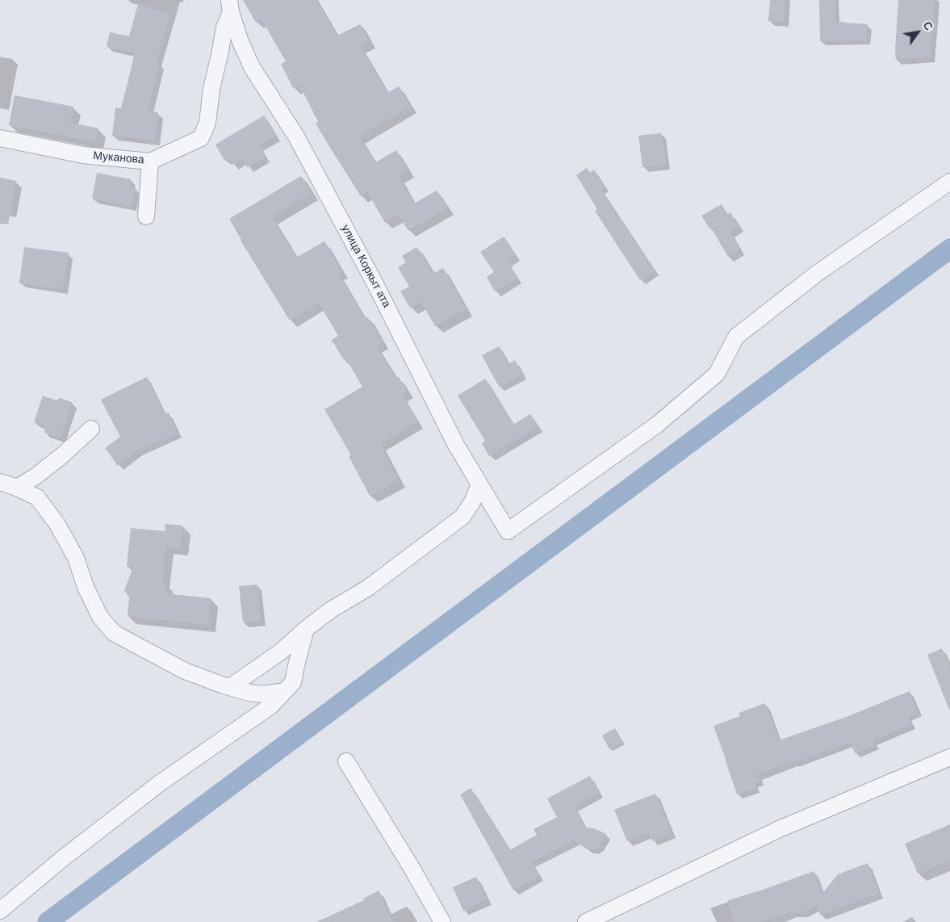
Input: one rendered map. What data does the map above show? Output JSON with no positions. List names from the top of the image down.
{
  "streets": {
    "street": ["Муканова", "улица Коркыт ата"]
  },
  "crossings": [
    ["Муканова", "улица Коркыт ата"]
  ],
  "north": "top right"
}
